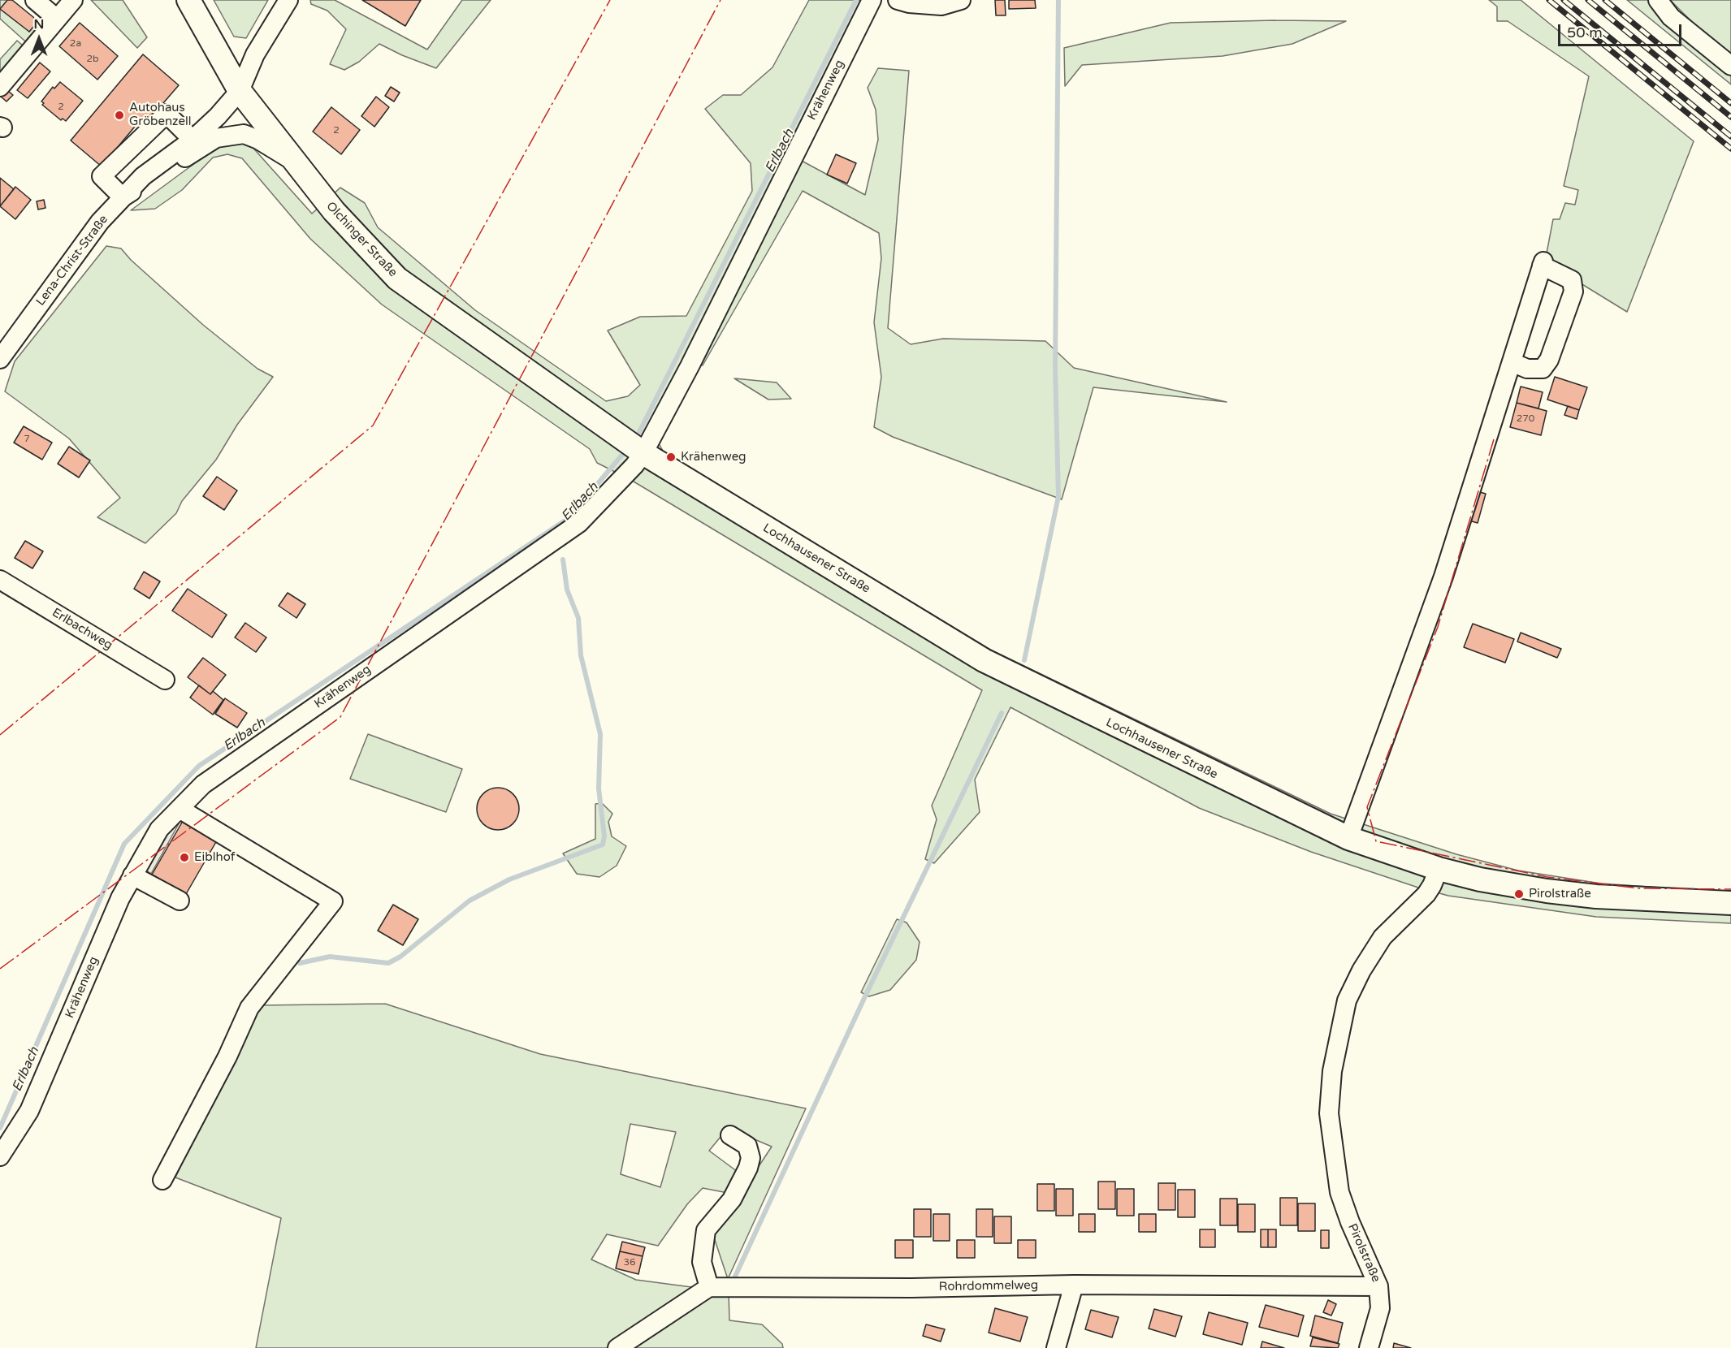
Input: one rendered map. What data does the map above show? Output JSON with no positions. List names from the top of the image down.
{
  "streets": {
    "main road": ["Olchinger Straße", "Lochhausener Straße"],
    "street": [
      "Krähenweg",
      "Lena-Christ-Straße",
      "Erlbachweg",
      "Pirolstraße",
      "Rohrdommelweg"
    ]
  },
  "crossings": [
    ["Krähenweg", "Olchinger Straße"],
    ["Krähenweg", "Lochhausener Straße"],
    ["Olchinger Straße", "Lena-Christ-Straße"],
    ["Olchinger Straße", "Lochhausener Straße"],
    ["Lochhausener Straße", "Pirolstraße"],
    ["Pirolstraße", "Rohrdommelweg"]
  ],
  "water": ["Erlbach"],
  "places": [
    "Autohaus Gröbenzell",
    "Krähenweg",
    "Eiblhof",
    "Pirolstraße"
  ],
  "house_numbers": [
    "2a",
    "2b",
    "2",
    "2",
    "270",
    "7",
    "36"
  ],
  "scale_bar": "50 m",
  "north": "top"
}
